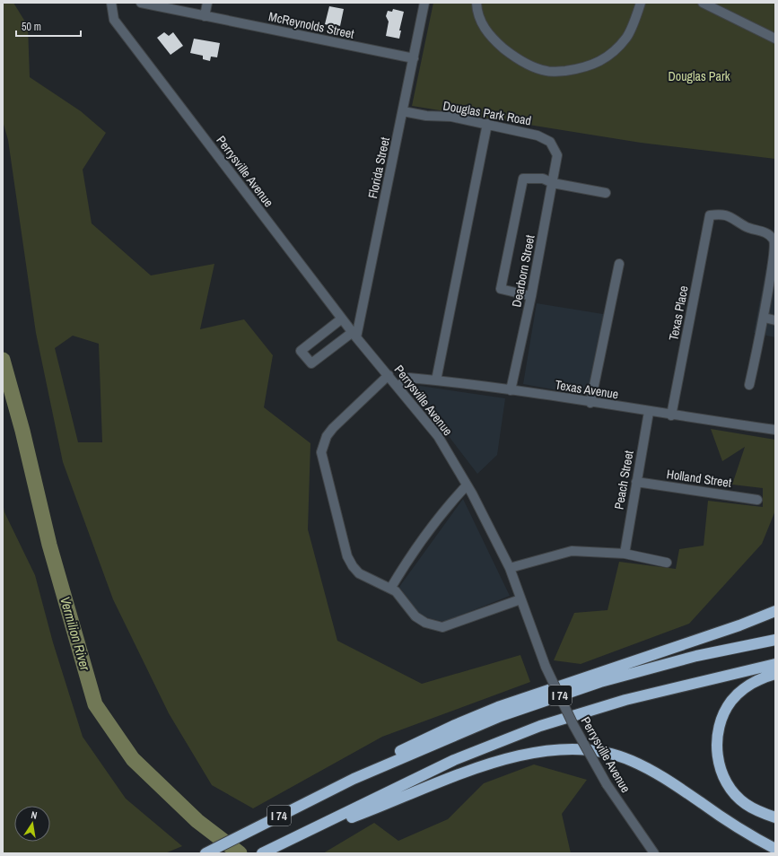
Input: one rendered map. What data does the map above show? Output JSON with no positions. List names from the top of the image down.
{
  "streets": {
    "highway": ["I 74"],
    "street": [
      "McReynolds Street",
      "Douglas Park Road",
      "Florida Street",
      "Perrysville Avenue",
      "Dearborn Street",
      "Texas Place",
      "Texas Avenue",
      "Holland Street",
      "Peach Street"
    ]
  },
  "crossings": [
    ["McReynolds Street", "Florida Street"],
    ["Douglas Park Road", "Florida Street"],
    ["Douglas Park Road", "Dearborn Street"],
    ["Florida Street", "Perrysville Avenue"],
    ["Perrysville Avenue", "Texas Avenue"],
    ["Dearborn Street", "Texas Avenue"],
    ["Texas Place", "Texas Avenue"],
    ["Texas Avenue", "Peach Street"],
    ["Holland Street", "Peach Street"]
  ],
  "water": ["Vermilion River"],
  "parks": ["Douglas Park"],
  "scale_bar": "50 m",
  "north": "top"
}
